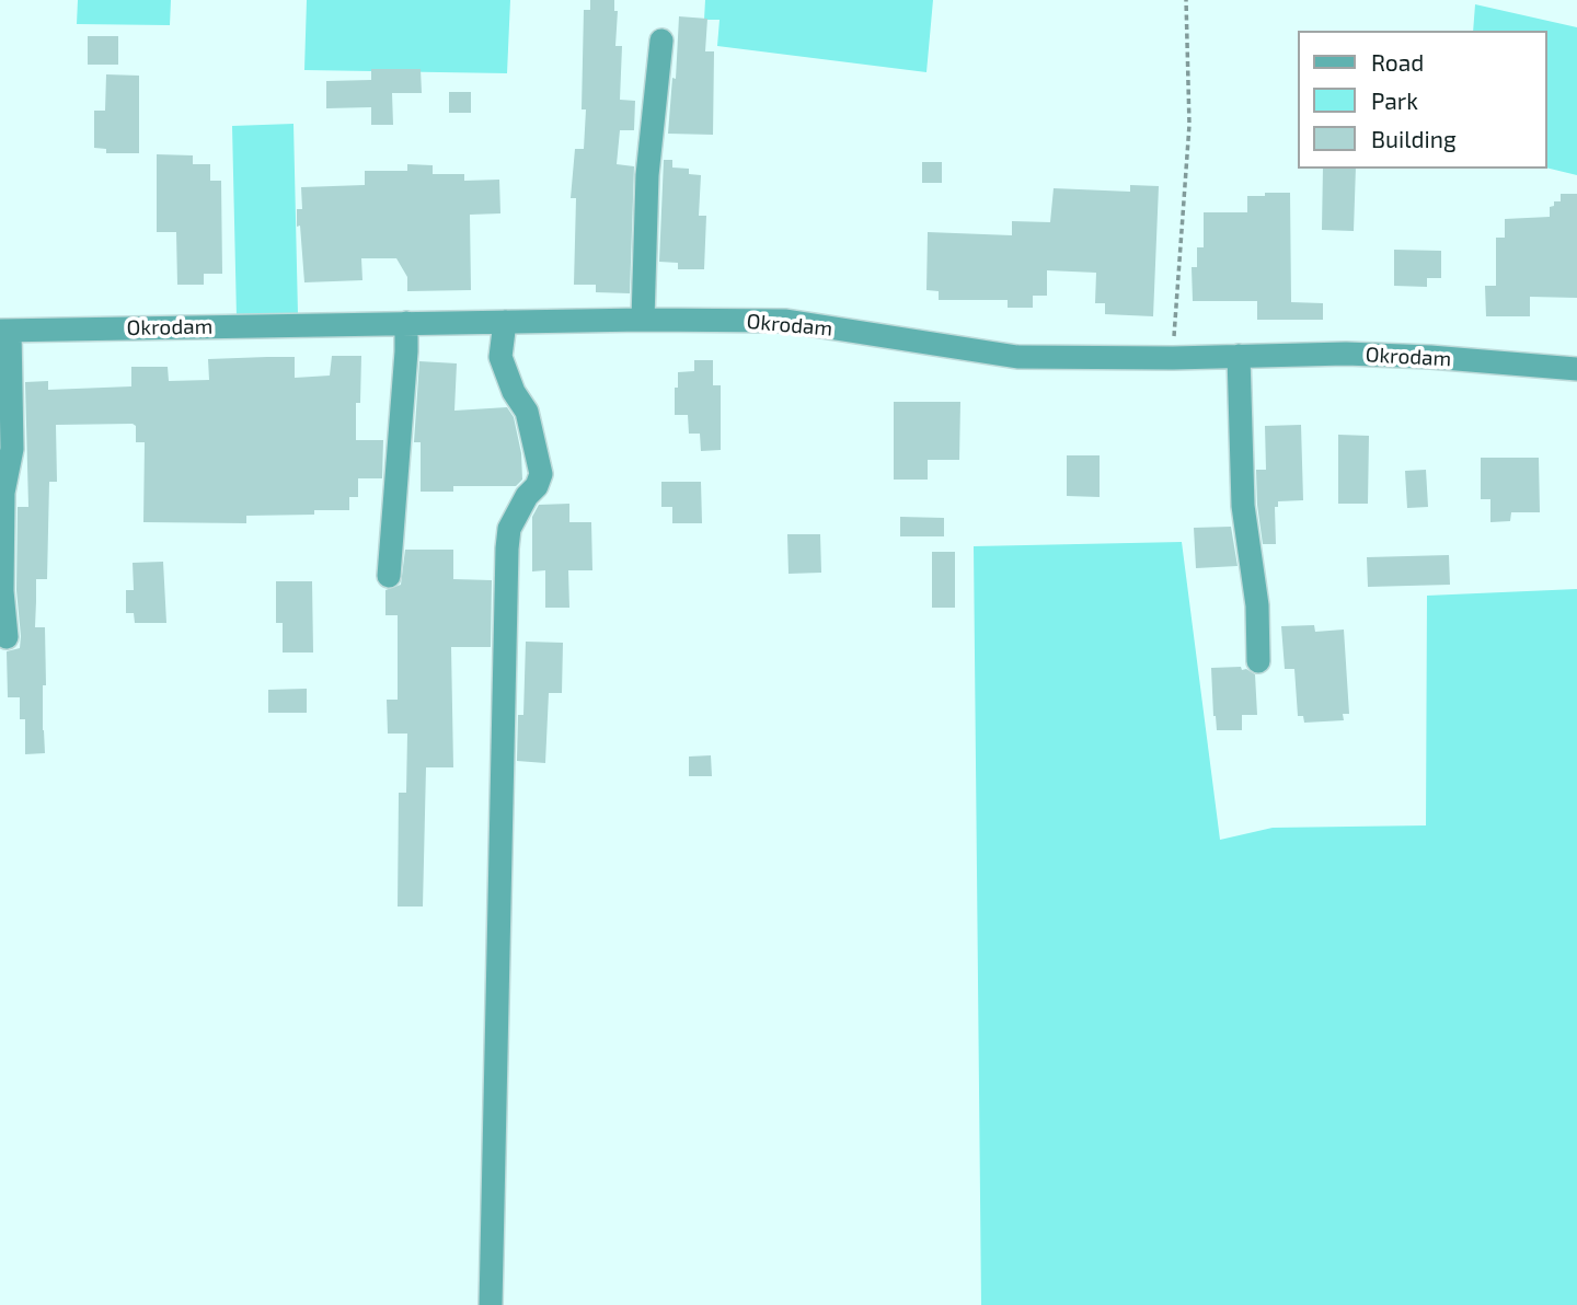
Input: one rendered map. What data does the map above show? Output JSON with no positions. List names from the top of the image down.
{
  "streets": {
    "street": ["Okrodam"]
  },
  "legend": ["Road", "Park", "Building"]
}
